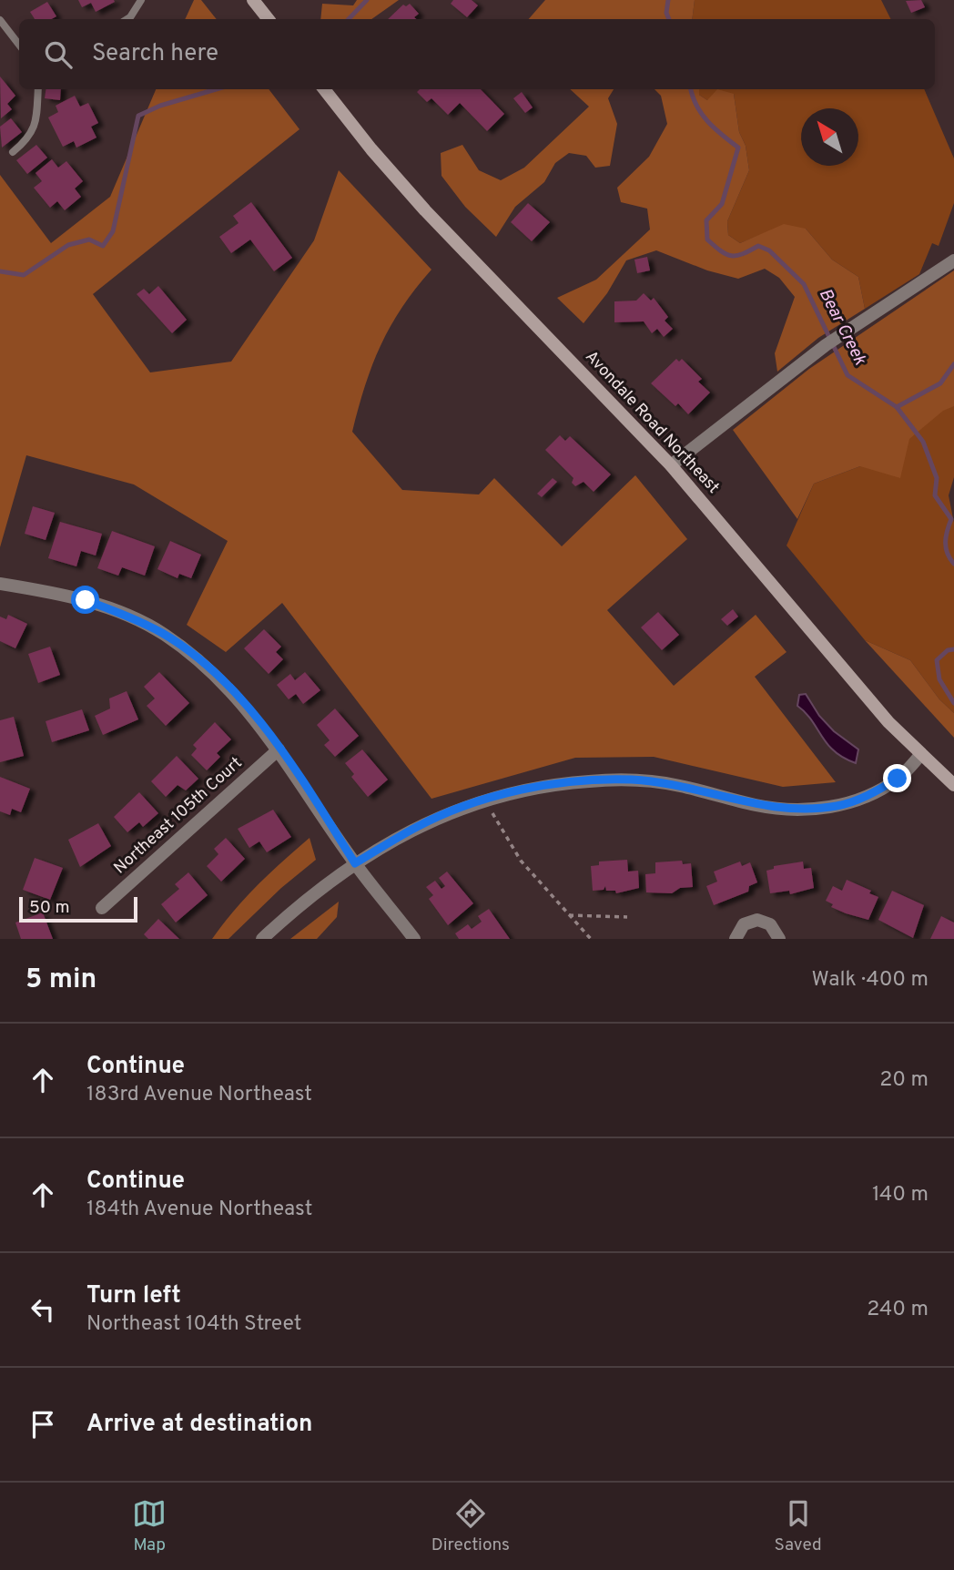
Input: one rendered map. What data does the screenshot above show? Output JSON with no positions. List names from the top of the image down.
{
  "streets": {
    "main road": ["Avondale Road Northeast"],
    "street": ["Northeast 105th Court"]
  },
  "water": ["Bear Creek"],
  "scale_bar": "50 m",
  "north": "top left",
  "page": {
    "search": "Search here",
    "scale": "50 m",
    "heading": ["5 min", "Walk · 400 m"],
    "list": [
      ["Continue", "183rd Avenue Northeast", "20 m"],
      ["Continue", "184th Avenue Northeast", "140 m"],
      ["Turn left", "Northeast 104th Street", "240 m"],
      "Arrive at destination"
    ],
    "nav": ["Map", "Directions", "Saved"]
  }
}
